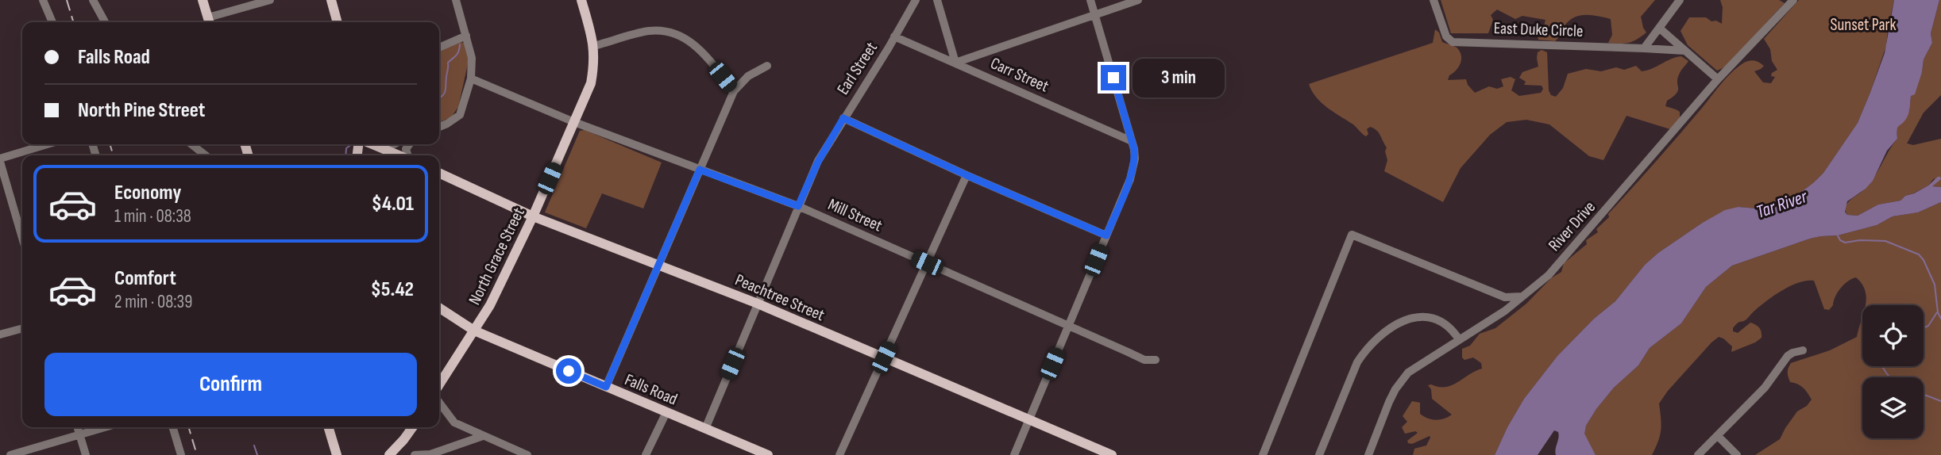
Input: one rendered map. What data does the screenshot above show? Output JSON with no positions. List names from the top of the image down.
{
  "streets": {
    "main road": ["North Grace Street", "Peachtree Street", "Falls Road"],
    "street": [
      "East Duke Circle",
      "Earl Street",
      "Carr Street",
      "Mill Street",
      "River Drive"
    ]
  },
  "crossings": [
    ["Earl Street", "Carr Street"],
    ["Earl Street", "Mill Street"],
    ["Earl Street", "Peachtree Street"],
    ["Earl Street", "Falls Road"],
    ["Mill Street", "North Grace Street"],
    ["North Grace Street", "Peachtree Street"],
    ["North Grace Street", "Falls Road"]
  ],
  "water": ["Tar River"],
  "parks": ["Sunset Park"],
  "page": {
    "banner": ["Falls Road", "North Pine Street"],
    "bubble": "3 min",
    "list": [
      {
        "name": "Economy",
        "note": "1 min · 08:38",
        "value": "$4.01"
      },
      {
        "name": "Comfort",
        "note": "2 min · 08:39",
        "value": "$5.42"
      }
    ],
    "buttons": "Confirm"
  }
}
